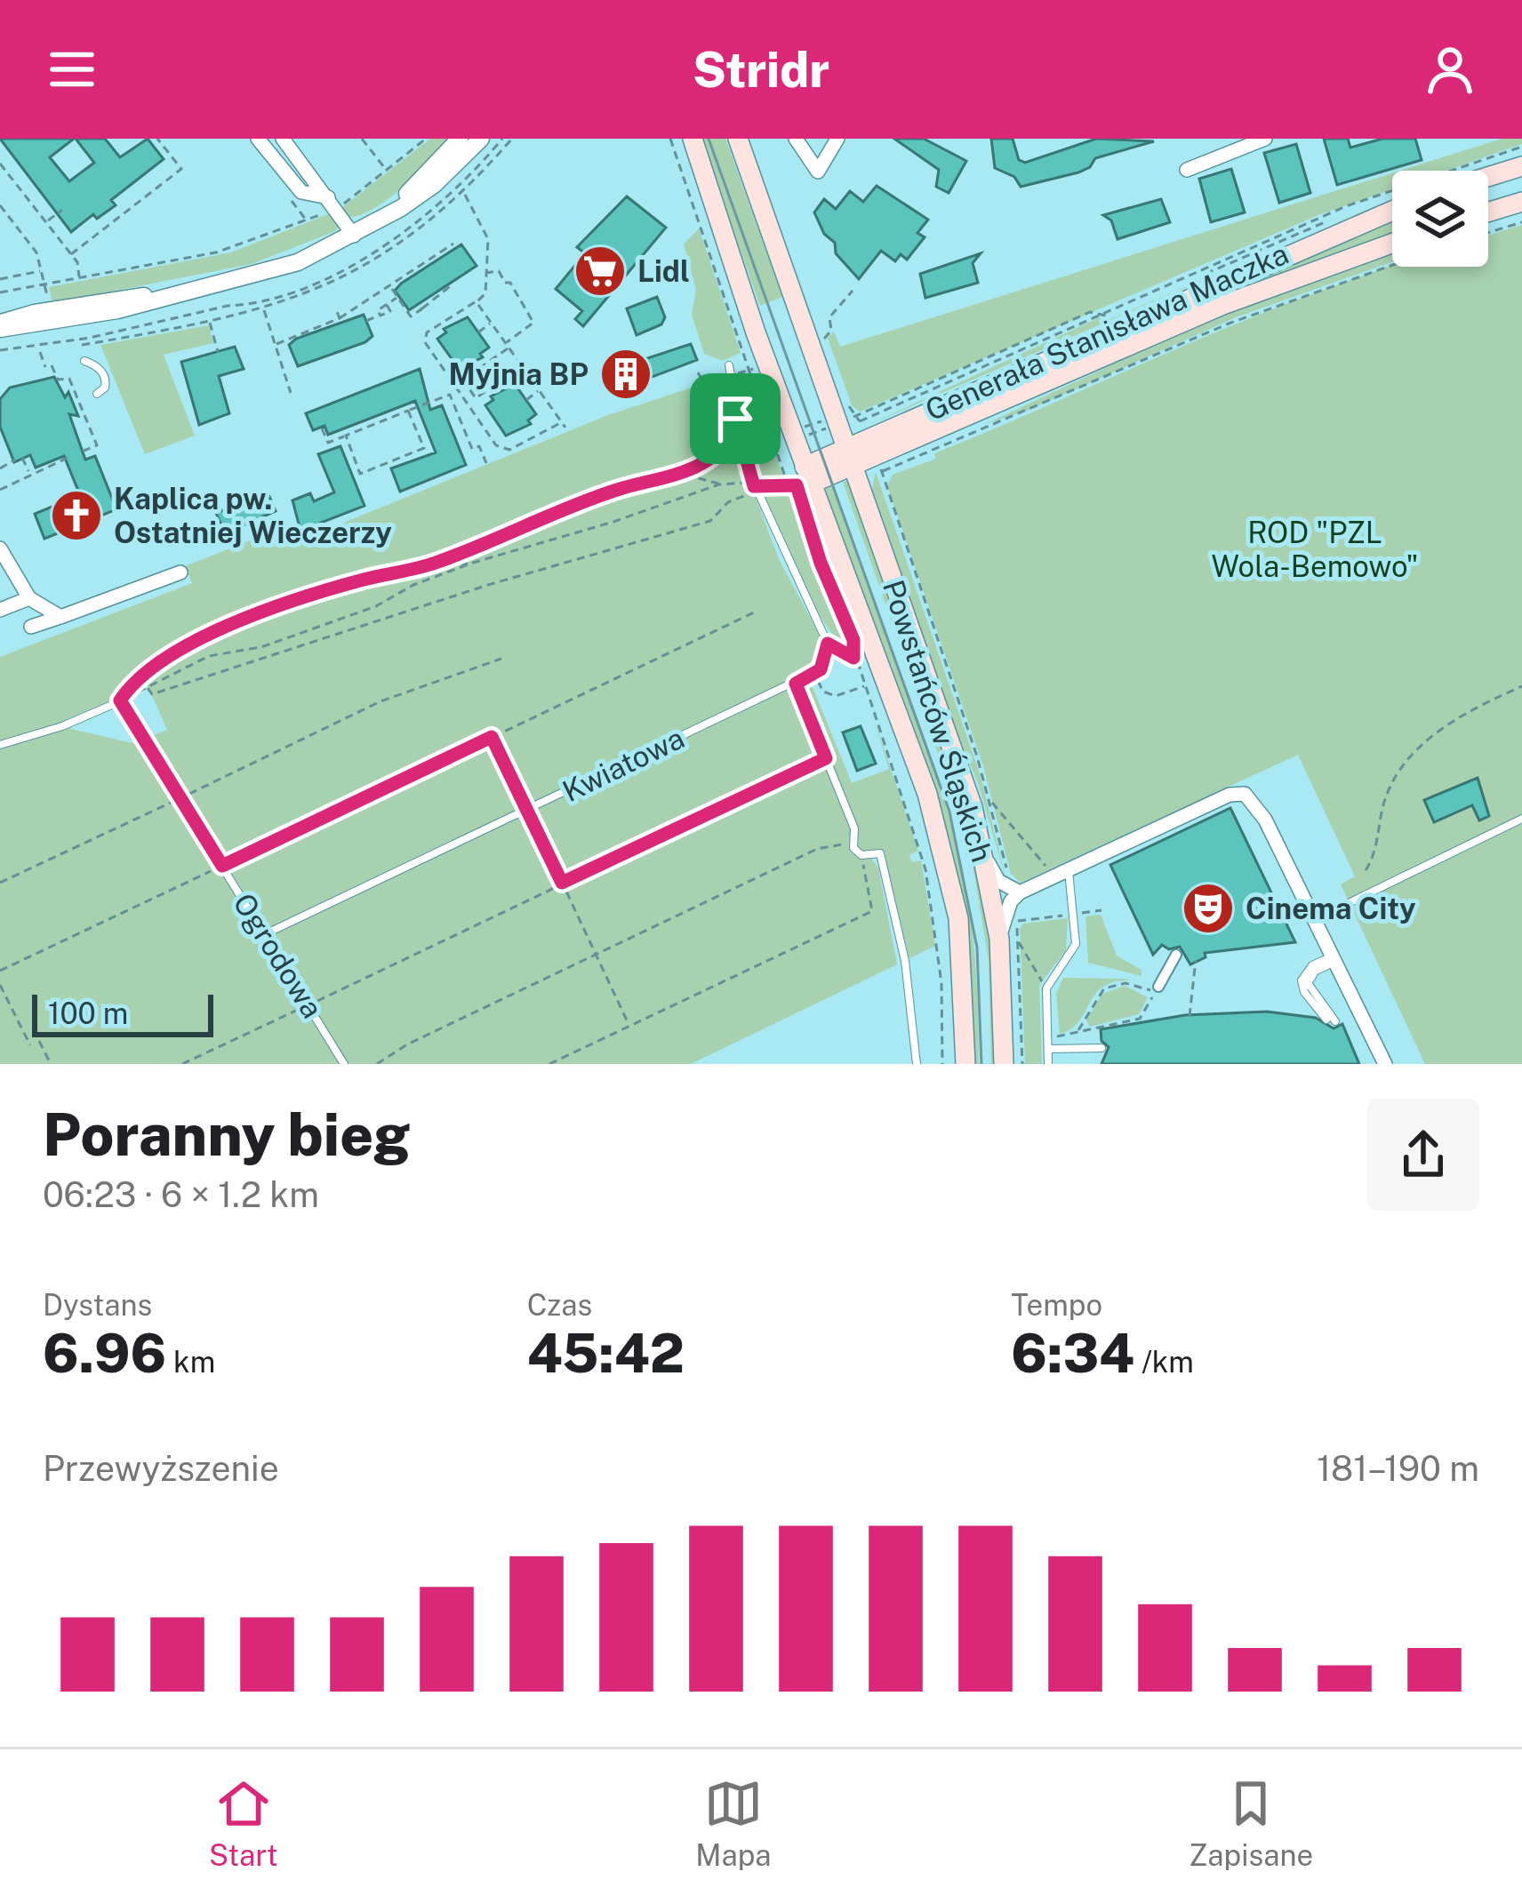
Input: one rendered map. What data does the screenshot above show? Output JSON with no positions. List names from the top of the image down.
{
  "streets": {
    "main road": ["Generała Stanisława Maczka", "Powstańców Śląskich"],
    "lane": ["Kwiatowa", "Ogrodowa"]
  },
  "crossings": [
    ["Generała Stanisława Maczka", "Powstańców Śląskich"],
    ["Kwiatowa", "Ogrodowa"]
  ],
  "parks": ["ROD \"PZL Wola-Bemowo\""],
  "places": {
    "supermarket": ["Lidl"],
    "building": ["Myjnia BP"],
    "church": ["Kaplica pw. Ostatniej Wieczerzy"],
    "theatre": ["Cinema City"]
  },
  "scale_bar": "100 m",
  "page": {
    "header": "Stridr",
    "scale": "100 m",
    "heading": ["Poranny bieg", "06:23 · 6 × 1.2 km"],
    "stats": [
      ["Dystans", "6.96 km"],
      ["Czas", "45:42"],
      ["Tempo", "6:34 /km"]
    ],
    "chart": ["Przewyższenie", "181–190 m"],
    "tabs": ["Start", "Mapa", "Zapisane"]
  }
}
